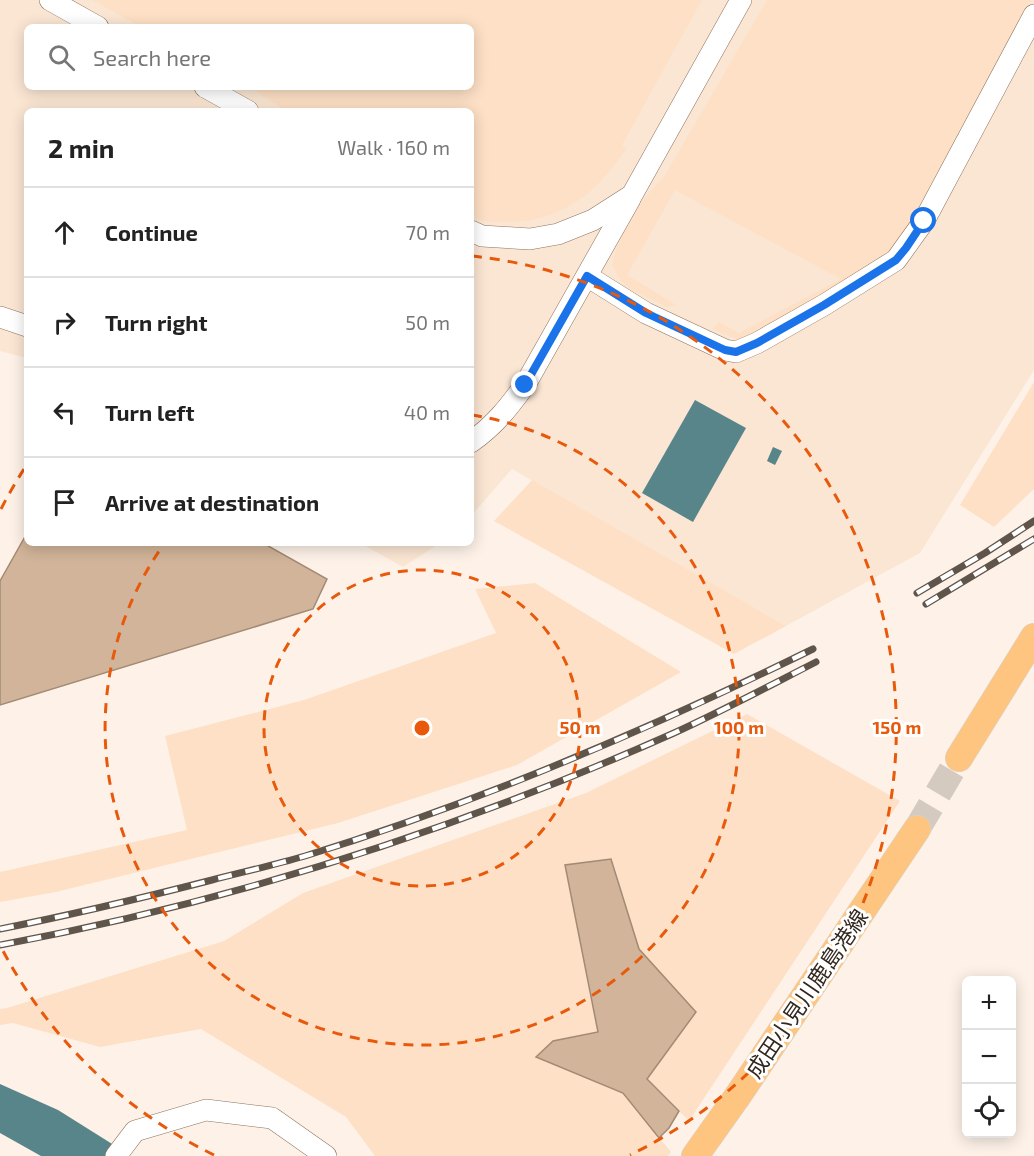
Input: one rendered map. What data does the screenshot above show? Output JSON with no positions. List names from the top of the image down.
{
  "streets": {
    "main road": ["成田小見川鹿島港線"]
  },
  "page": {
    "search": "Search here",
    "heading": ["2 min", "Walk · 160 m"],
    "list": [
      ["Continue", "70 m"],
      ["Turn right", "50 m"],
      ["Turn left", "40 m"],
      "Arrive at destination"
    ],
    "map_buttons": ["+", "−"]
  },
  "rings": ["50 m", "100 m", "150 m"]
}
